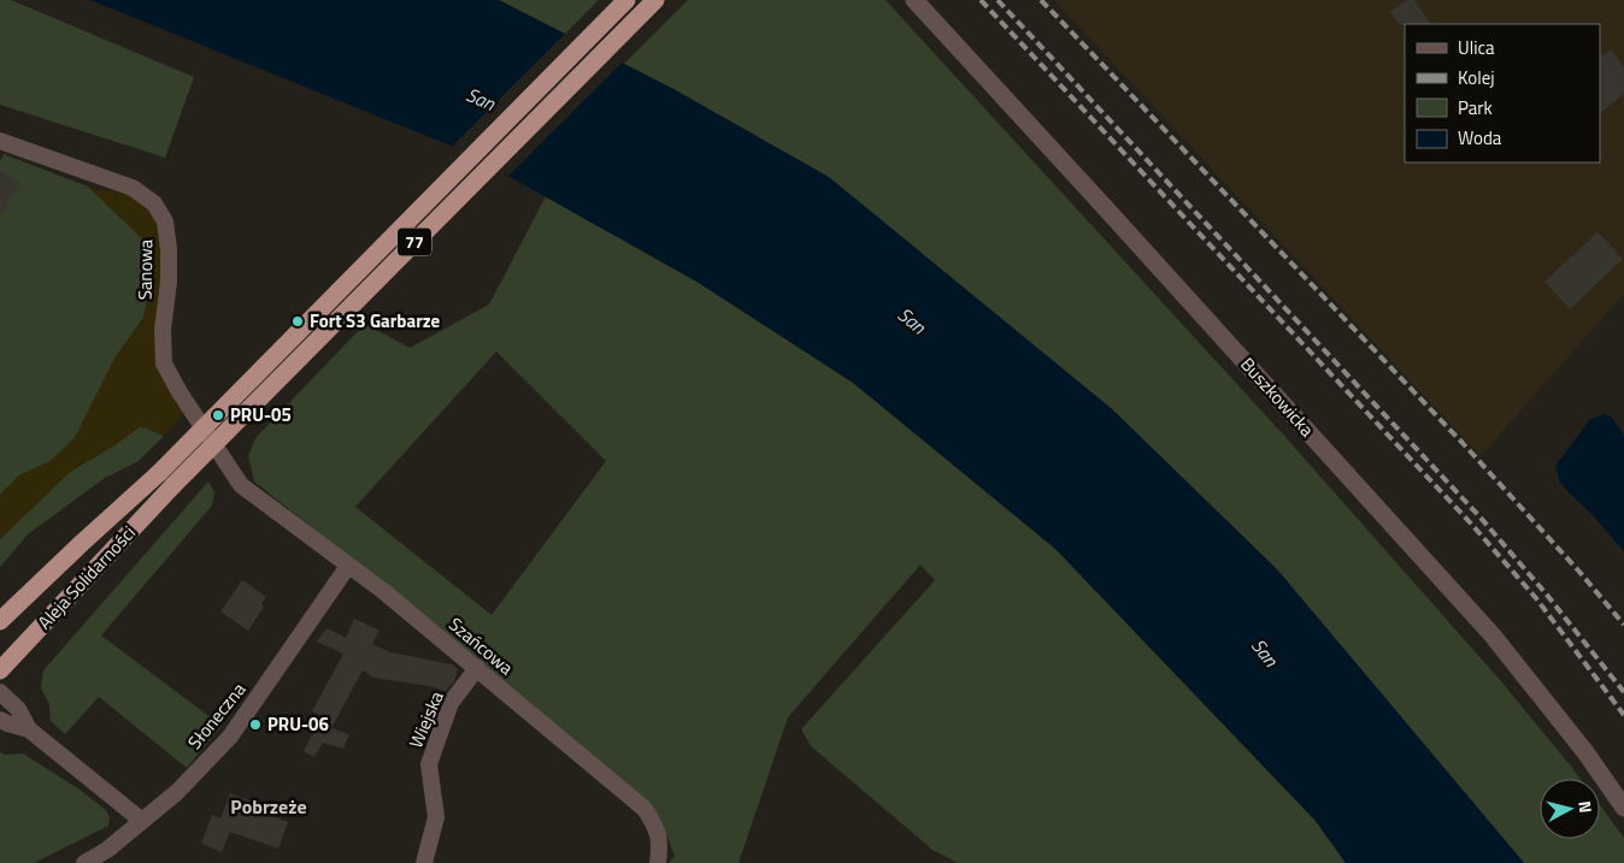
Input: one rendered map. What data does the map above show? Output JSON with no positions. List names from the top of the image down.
{
  "streets": {
    "highway": ["77", "Aleja Solidarności"],
    "street": [
      "Sanowa",
      "Buszkowicka",
      "Szańcowa",
      "Słoneczna",
      "Wiejska"
    ]
  },
  "crossings": [
    ["Sanowa", "Szańcowa"],
    ["Szańcowa", "Słoneczna"],
    ["Szańcowa", "Wiejska"]
  ],
  "districts": ["Pobrzeże"],
  "water": ["San"],
  "places": ["Fort S3 Garbarze", "PRU-05", "PRU-06"],
  "legend": [
    "Ulica",
    "Kolej",
    "Park",
    "Woda"
  ],
  "north": "right"
}
